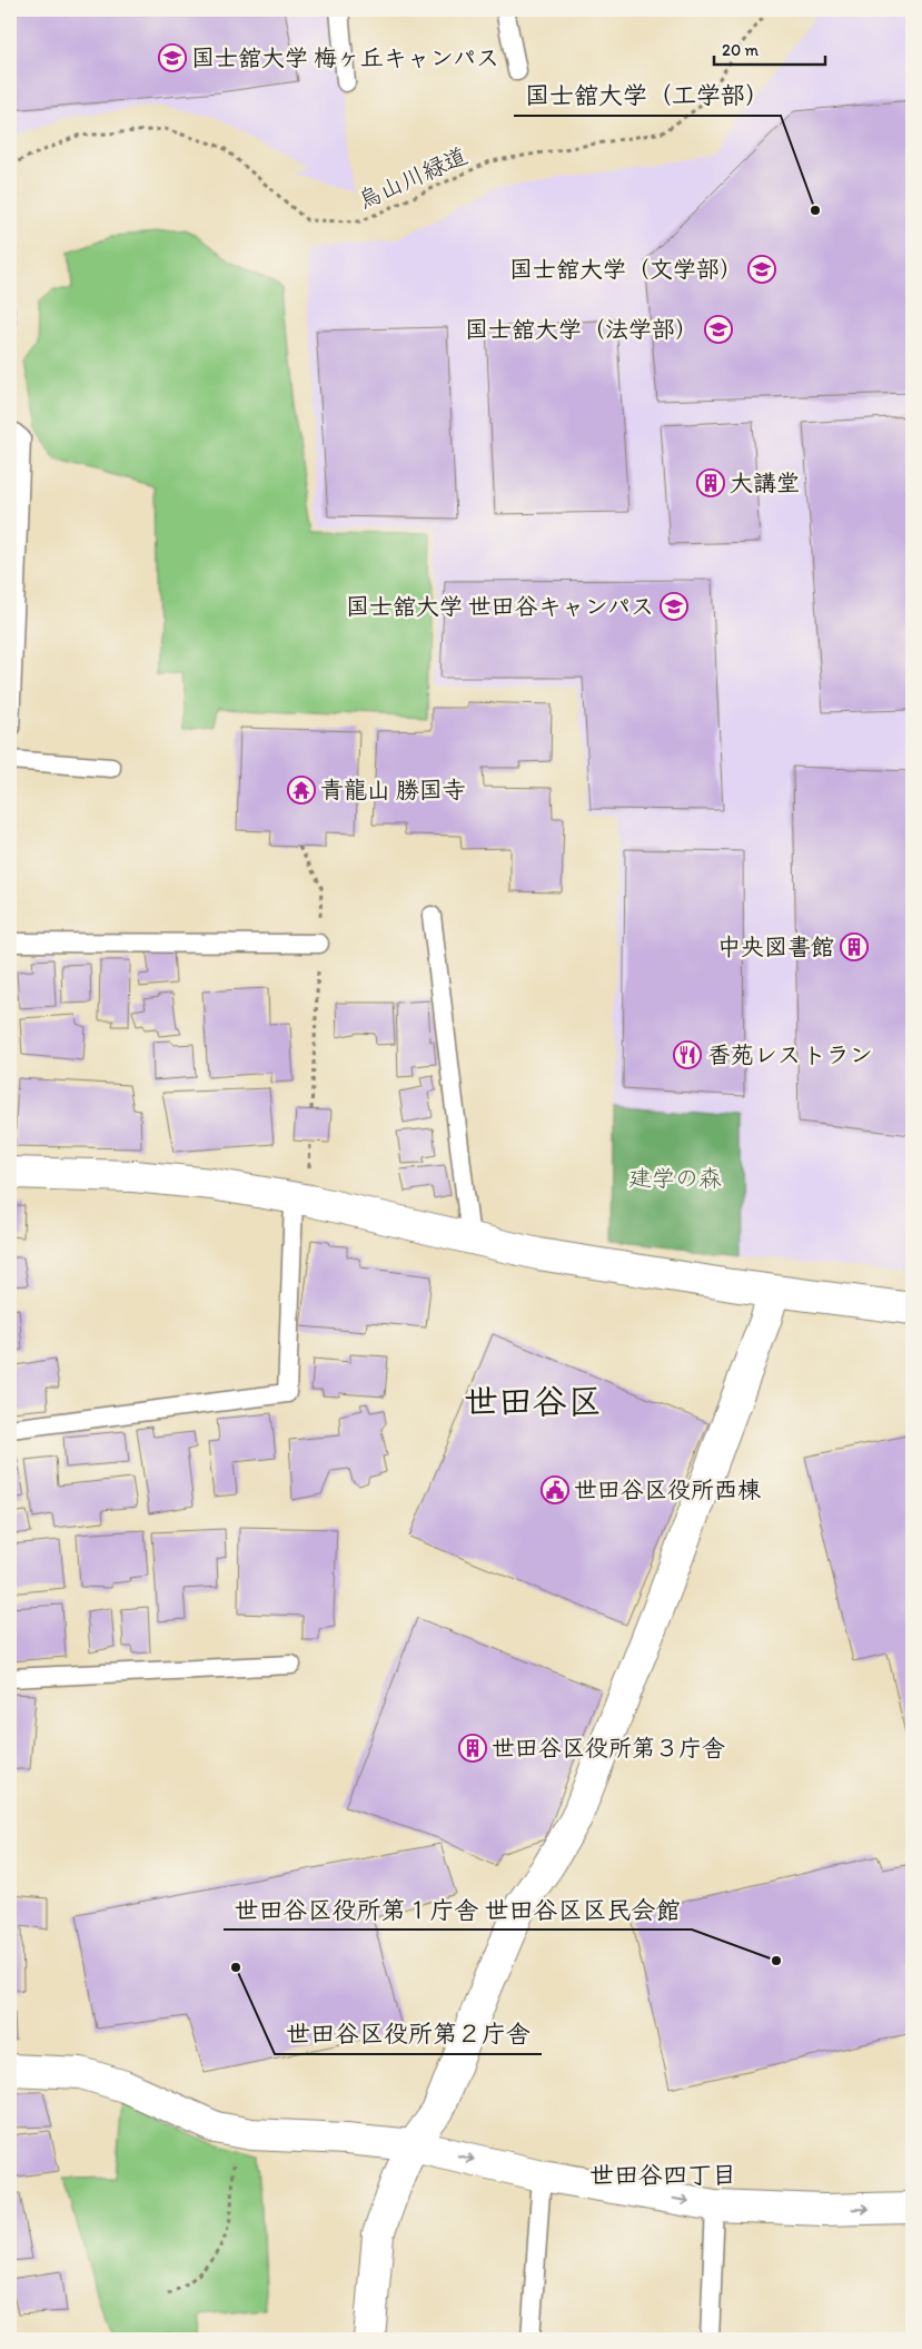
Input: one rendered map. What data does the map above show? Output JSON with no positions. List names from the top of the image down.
{
  "streets": {
    "path": ["烏山川緑道"]
  },
  "districts": ["世田谷区", "世田谷四丁目"],
  "parks": ["建学の森"],
  "places": {
    "school or university": [
      "国士舘大学 梅ヶ丘キャンパス",
      "国士舘大学（文学部）",
      "国士舘大学（法学部）",
      "国士舘大学 世田谷キャンパス"
    ],
    "other": ["国士舘大学（工学部）", "世田谷区役所第１庁舎 世田谷区区民会館", "世田谷区役所第２庁舎"],
    "building": ["大講堂", "中央図書館", "世田谷区役所第３庁舎"],
    "temple": ["青龍山 勝国寺"],
    "restaurant": ["香苑レストラン"],
    "public building": ["世田谷区役所西棟"]
  },
  "scale_bar": "20 m"
}
